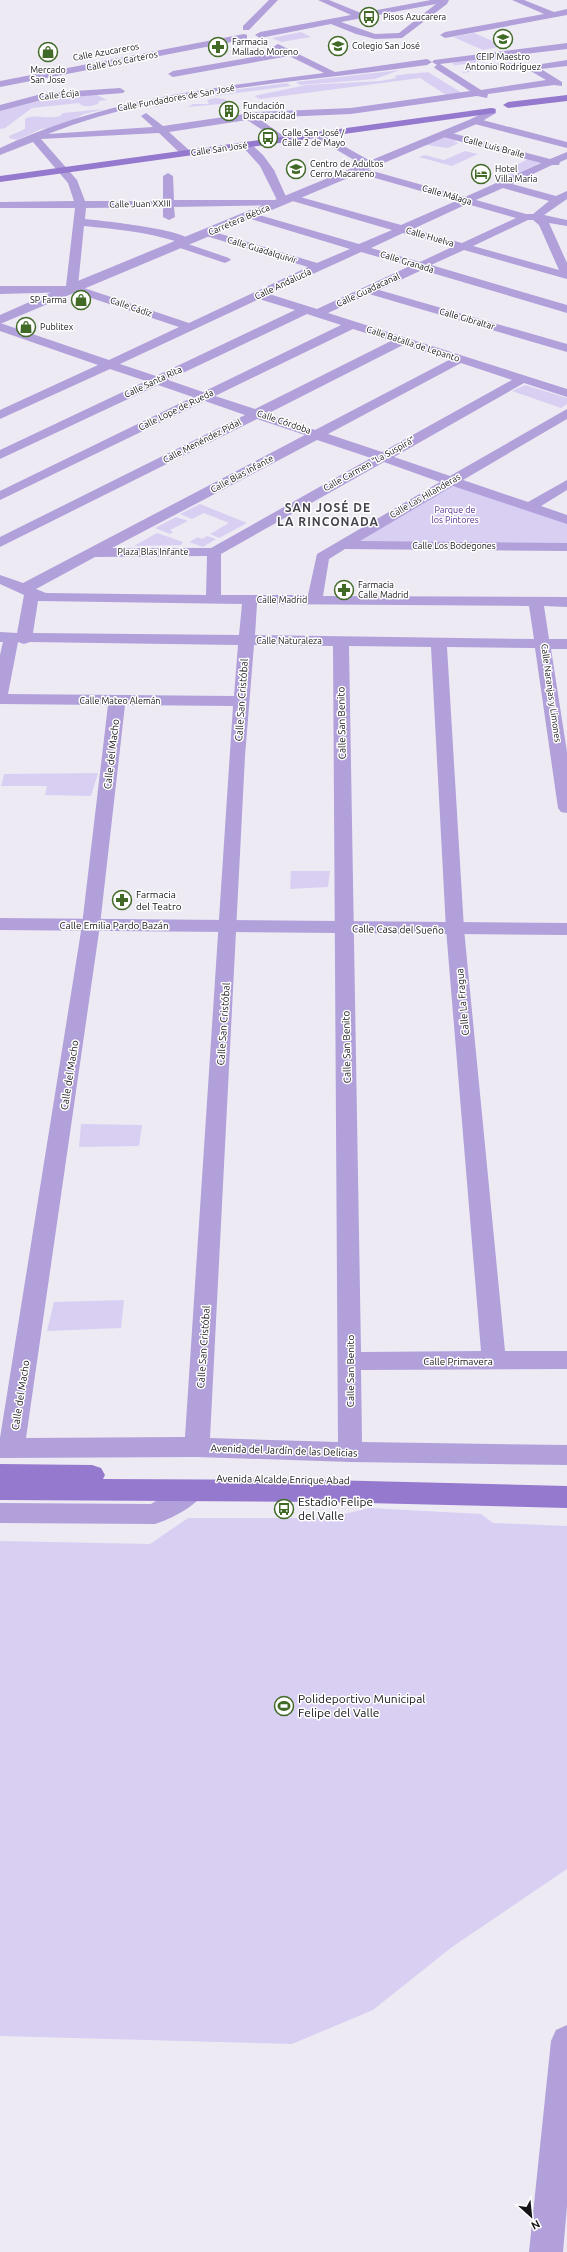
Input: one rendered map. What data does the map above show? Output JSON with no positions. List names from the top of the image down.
{
  "streets": {
    "main road": ["Calle San José", "Avenida Alcalde Enrique Abad"],
    "street": [
      "Calle Los Carteros",
      "Calle Écija",
      "Calle Fundadores de San José",
      "Calle Luis Braile",
      "Calle Málaga",
      "Calle Juan XXIII",
      "Carretera Bética",
      "Calle Huelva",
      "Calle Guadalquivir",
      "Calle Granada",
      "Calle Andalucía",
      "Calle Guadacanal",
      "Calle Cádiz",
      "Calle Gibraltar",
      "Calle Batalla de Lepanto",
      "Calle Santa Rita",
      "Calle Lope de Rueda",
      "Calle Córdoba",
      "Calle Menéndez Pidal",
      "Calle Carmen \"La Suspirá\"",
      "Calle Blas Infante",
      "Calle Las Hilanderas",
      "Calle Los Bodegones",
      "Plaza Blas Infante",
      "Calle Madrid",
      "Calle Naturaleza",
      "Calle Naranjas y Limones",
      "Calle San Cristóbal",
      "Calle Mateo Alemán",
      "Calle San Benito",
      "Calle del Macho",
      "Calle Emilia Pardo Bazán",
      "Calle Casa del Sueño",
      "Calle La Fragua",
      "Calle Primavera",
      "Avenida del Jardín de las Delicias"
    ]
  },
  "crossings": [
    ["Calle Luis Braile", "Carretera Bética"],
    ["Calle Luis Braile", "Calle Andalucía"],
    ["Calle San José", "Carretera Bética"],
    ["Calle Málaga", "Carretera Bética"],
    ["Calle Málaga", "Calle Andalucía"],
    ["Calle Málaga", "Calle Guadacanal"],
    ["Calle Juan XXIII", "Carretera Bética"],
    ["Calle Juan XXIII", "Calle Huelva"],
    ["Carretera Bética", "Calle Huelva"],
    ["Carretera Bética", "Calle Guadalquivir"],
    ["Carretera Bética", "Calle Granada"],
    ["Carretera Bética", "Calle Cádiz"],
    ["Calle Huelva", "Calle Andalucía"],
    ["Calle Huelva", "Calle Guadacanal"],
    ["Calle Guadalquivir", "Calle Andalucía"],
    ["Calle Granada", "Calle Andalucía"],
    ["Calle Granada", "Calle Guadacanal"],
    ["Calle Andalucía", "Calle Cádiz"],
    ["Calle Andalucía", "Calle Batalla de Lepanto"],
    ["Calle Andalucía", "Calle Córdoba"],
    ["Calle Guadacanal", "Calle Gibraltar"],
    ["Calle Guadacanal", "Calle Batalla de Lepanto"],
    ["Calle Batalla de Lepanto", "Calle Santa Rita"],
    ["Calle Batalla de Lepanto", "Calle Lope de Rueda"],
    ["Calle Batalla de Lepanto", "Calle Menéndez Pidal"],
    ["Calle Batalla de Lepanto", "Calle Carmen \"La Suspirá\""],
    ["Calle Batalla de Lepanto", "Calle Blas Infante"],
    ["Calle Santa Rita", "Calle Córdoba"],
    ["Calle Lope de Rueda", "Calle Córdoba"],
    ["Calle Córdoba", "Calle Menéndez Pidal"],
    ["Calle Córdoba", "Calle Carmen \"La Suspirá\""],
    ["Calle Córdoba", "Calle Blas Infante"],
    ["Calle Córdoba", "Calle Las Hilanderas"],
    ["Calle Carmen \"La Suspirá\"", "Plaza Blas Infante"],
    ["Calle Blas Infante", "Plaza Blas Infante"],
    ["Calle Blas Infante", "Calle Madrid"],
    ["Calle Las Hilanderas", "Calle Los Bodegones"],
    ["Calle Las Hilanderas", "Calle Madrid"],
    ["Calle Madrid", "Calle Naranjas y Limones"],
    ["Calle Madrid", "Calle San Cristóbal"],
    ["Calle Naturaleza", "Calle Naranjas y Limones"],
    ["Calle Naturaleza", "Calle San Cristóbal"],
    ["Calle Naturaleza", "Calle San Benito"],
    ["Calle Naturaleza", "Calle La Fragua"],
    ["Calle San Cristóbal", "Calle Mateo Alemán"],
    ["Calle San Cristóbal", "Calle Emilia Pardo Bazán"],
    ["Calle San Cristóbal", "Calle Casa del Sueño"],
    ["Calle San Cristóbal", "Avenida del Jardín de las Delicias"],
    ["Calle Mateo Alemán", "Calle del Macho"],
    ["Calle San Benito", "Calle Casa del Sueño"],
    ["Calle San Benito", "Calle Primavera"],
    ["Calle San Benito", "Avenida del Jardín de las Delicias"],
    ["Calle del Macho", "Calle Emilia Pardo Bazán"],
    ["Calle del Macho", "Avenida del Jardín de las Delicias"],
    ["Calle Emilia Pardo Bazán", "Calle Casa del Sueño"],
    ["Calle Casa del Sueño", "Calle La Fragua"],
    ["Calle La Fragua", "Calle Primavera"]
  ],
  "districts": ["SAN JOSÉ DE LA RINCONADA"],
  "parks": ["Parque de los Pintores"],
  "places": {
    "bus stop": ["Pisos Azucarera", "Calle San José / Calle 2 de Mayo", "Estadio Felipe del Valle"],
    "school or university": ["CEIP Maestro Antonio Rodríguez", "Colegio San José", "Centro de Adultos Cerro Macareno"],
    "pharmacy": ["Farmacia Mallado Moreno", "Farmacia Calle Madrid", "Farmacia del Teatro"],
    "shop": ["Mercado San Jose", "SP Farma", "Publitex"],
    "building": ["Fundación Discapacidad"],
    "hotel": ["Hotel Villa Maria"],
    "sports": ["Polideportivo Municipal Felipe del Valle"]
  },
  "north": "bottom right"
}
